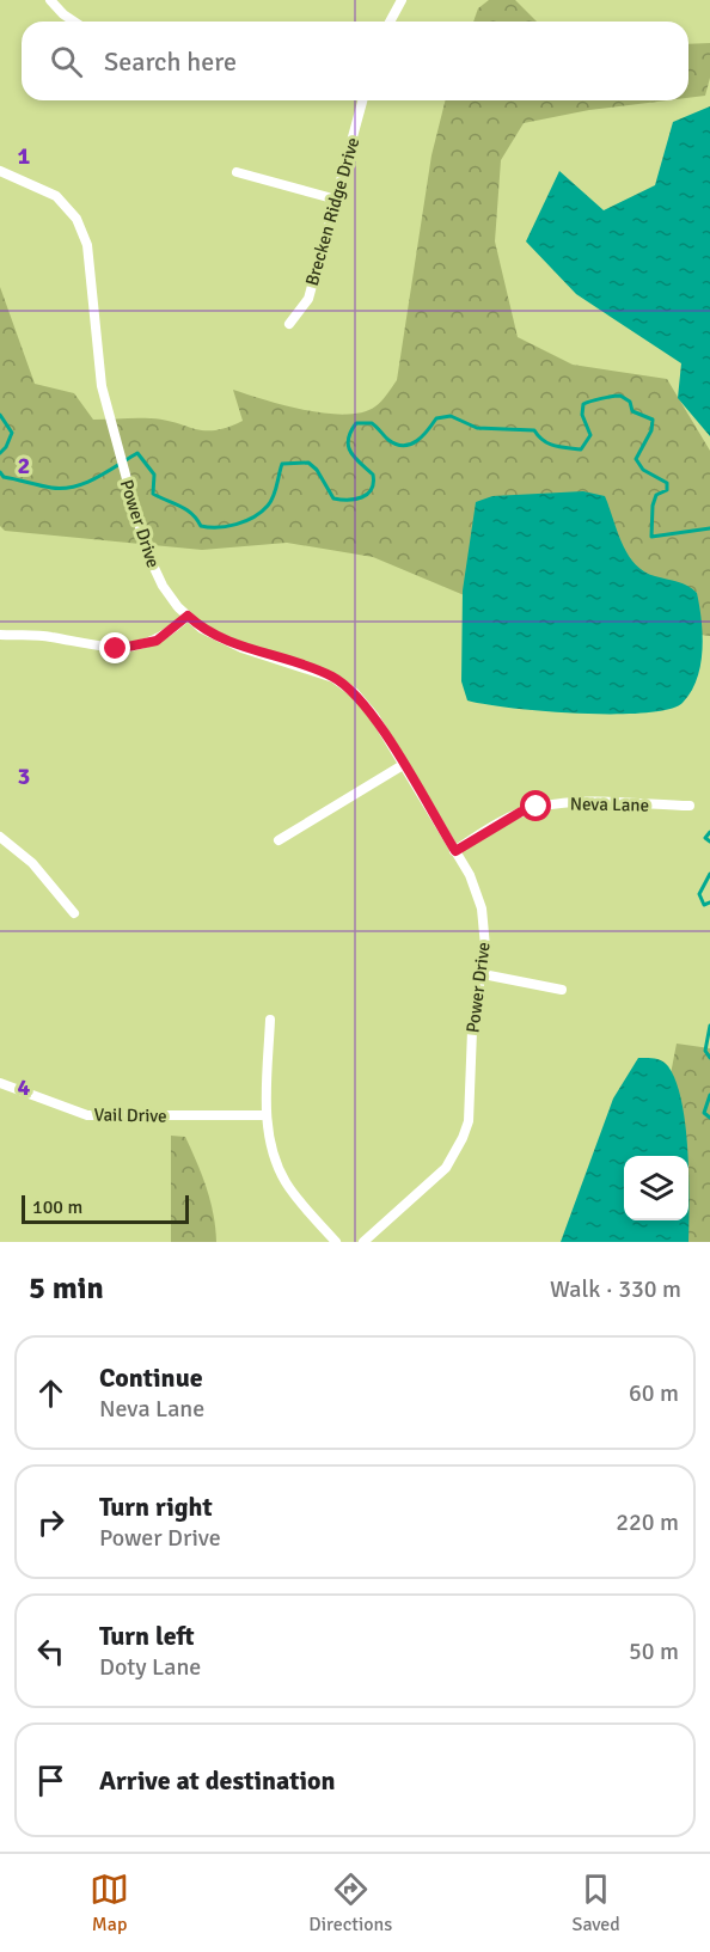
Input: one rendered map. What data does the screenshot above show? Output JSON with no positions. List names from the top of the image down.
{
  "streets": {
    "street": [
      "Brecken Ridge Drive",
      "Power Drive",
      "Neva Lane",
      "Vail Drive"
    ]
  },
  "crossings": [
    ["Power Drive", "Neva Lane"]
  ],
  "scale_bar": "100 m",
  "page": {
    "search": "Search here",
    "scale": "100 m",
    "heading": ["5 min", "Walk · 330 m"],
    "list": [
      ["Continue", "Neva Lane", "60 m"],
      ["Turn right", "Power Drive", "220 m"],
      ["Turn left", "Doty Lane", "50 m"],
      "Arrive at destination"
    ],
    "nav": ["Map", "Directions", "Saved"]
  },
  "grid": {
    "rows": [
      "1",
      "2",
      "3",
      "4"
    ]
  }
}
